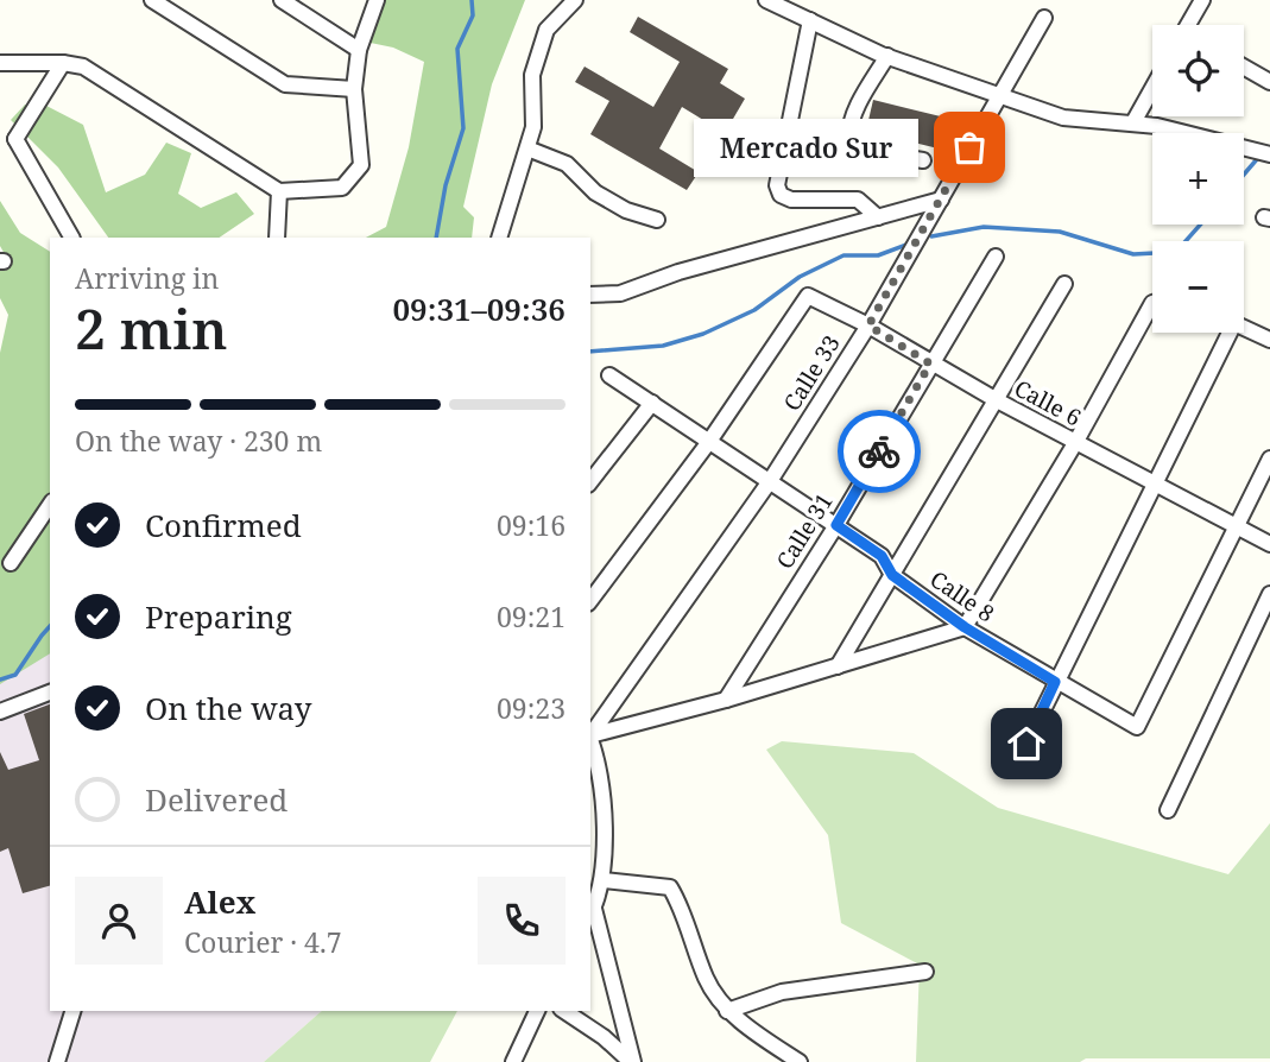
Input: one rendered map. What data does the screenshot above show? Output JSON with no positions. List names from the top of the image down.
{
  "streets": {
    "street": [
      "Calle 33",
      "Calle 6",
      "Calle 31",
      "Calle 8"
    ]
  },
  "crossings": [
    ["Calle 33", "Calle 6"],
    ["Calle 33", "Calle 8"],
    ["Calle 6", "Calle 31"],
    ["Calle 6", "Calle 8"],
    ["Calle 31", "Calle 8"]
  ],
  "places": ["Mercado Sur"],
  "page": {
    "map_buttons": ["+", "−"],
    "bubble": "Mercado Sur",
    "heading": ["2 min", "Arriving in", "09:31–09:36"],
    "panel": ["Alex", "Courier · 4.7"],
    "bar": "On the way · 230 m",
    "list": [
      ["Confirmed", "09:16"],
      ["Preparing", "09:21"],
      ["On the way", "09:23"],
      "Delivered"
    ]
  }
}
